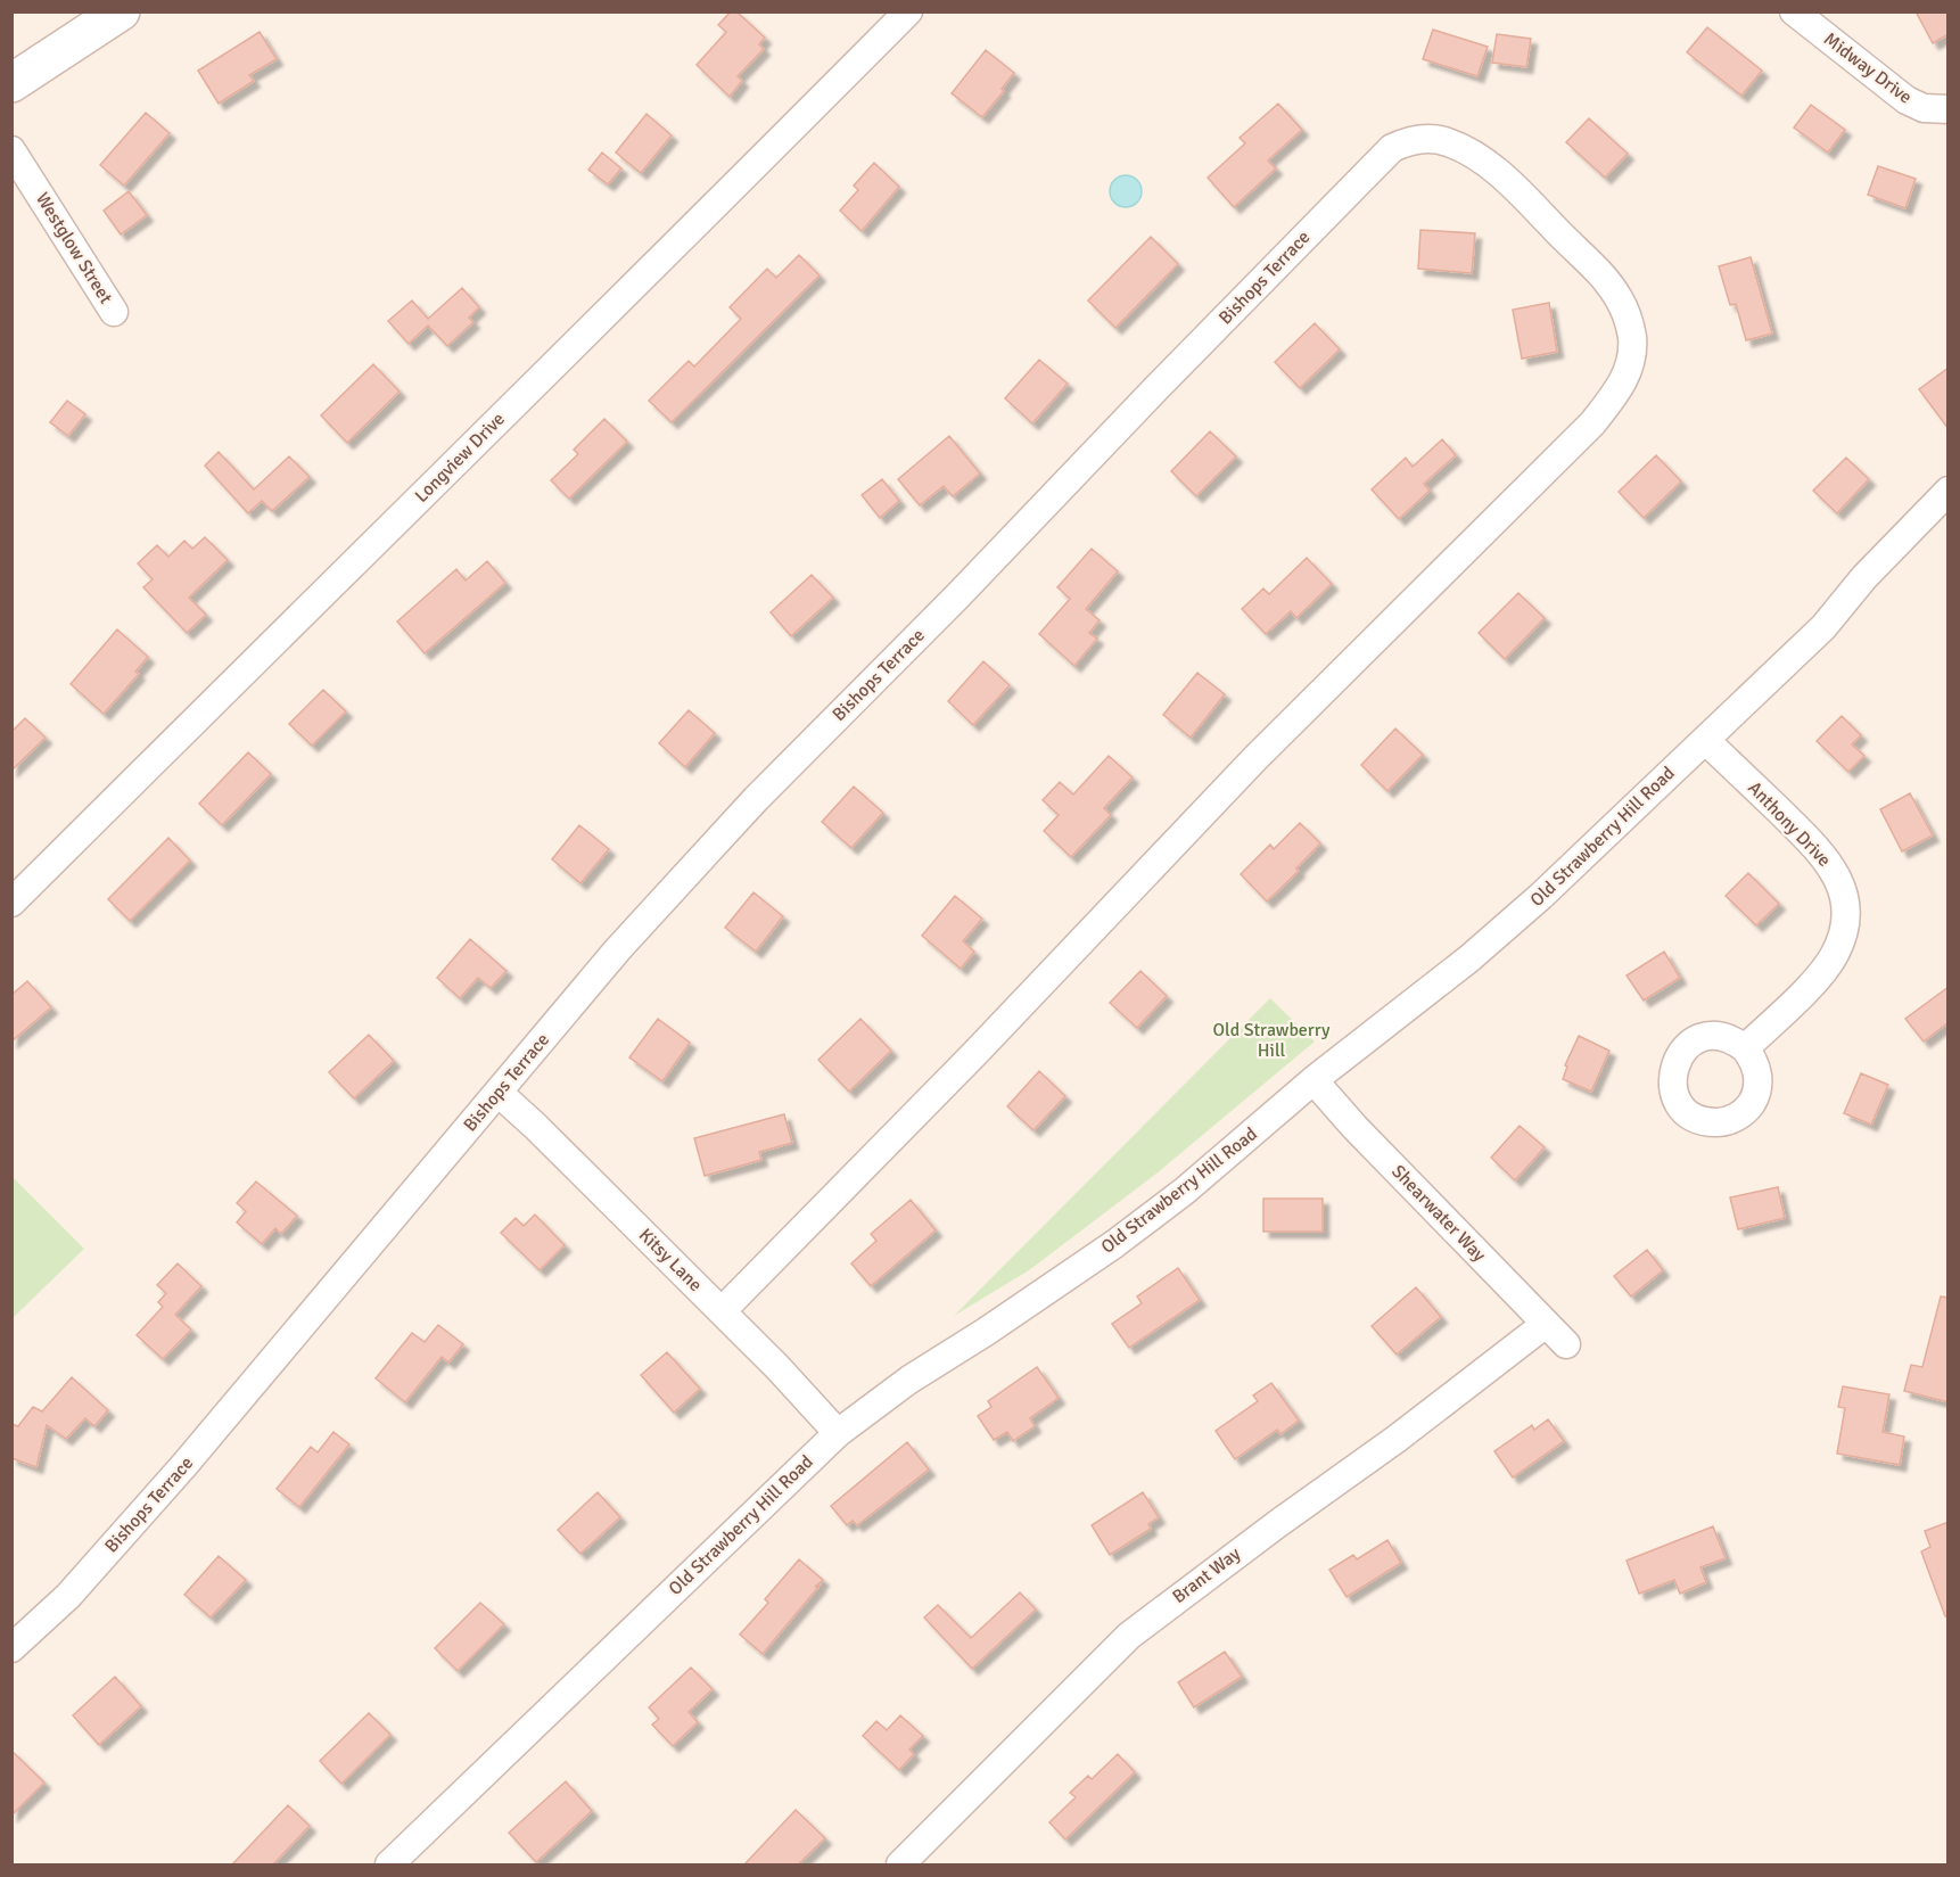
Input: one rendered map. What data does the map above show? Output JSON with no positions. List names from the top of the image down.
{
  "streets": {
    "street": [
      "Midway Drive",
      "Westglow Street",
      "Bishops Terrace",
      "Longview Drive",
      "Anthony Drive",
      "Old Strawberry Hill Road",
      "Shearwater Way",
      "Kitsy Lane",
      "Brant Way"
    ]
  },
  "crossings": [
    ["Bishops Terrace", "Kitsy Lane"],
    ["Anthony Drive", "Old Strawberry Hill Road"],
    ["Old Strawberry Hill Road", "Shearwater Way"],
    ["Old Strawberry Hill Road", "Kitsy Lane"],
    ["Shearwater Way", "Brant Way"]
  ],
  "parks": ["Old Strawberry Hill"]
}
